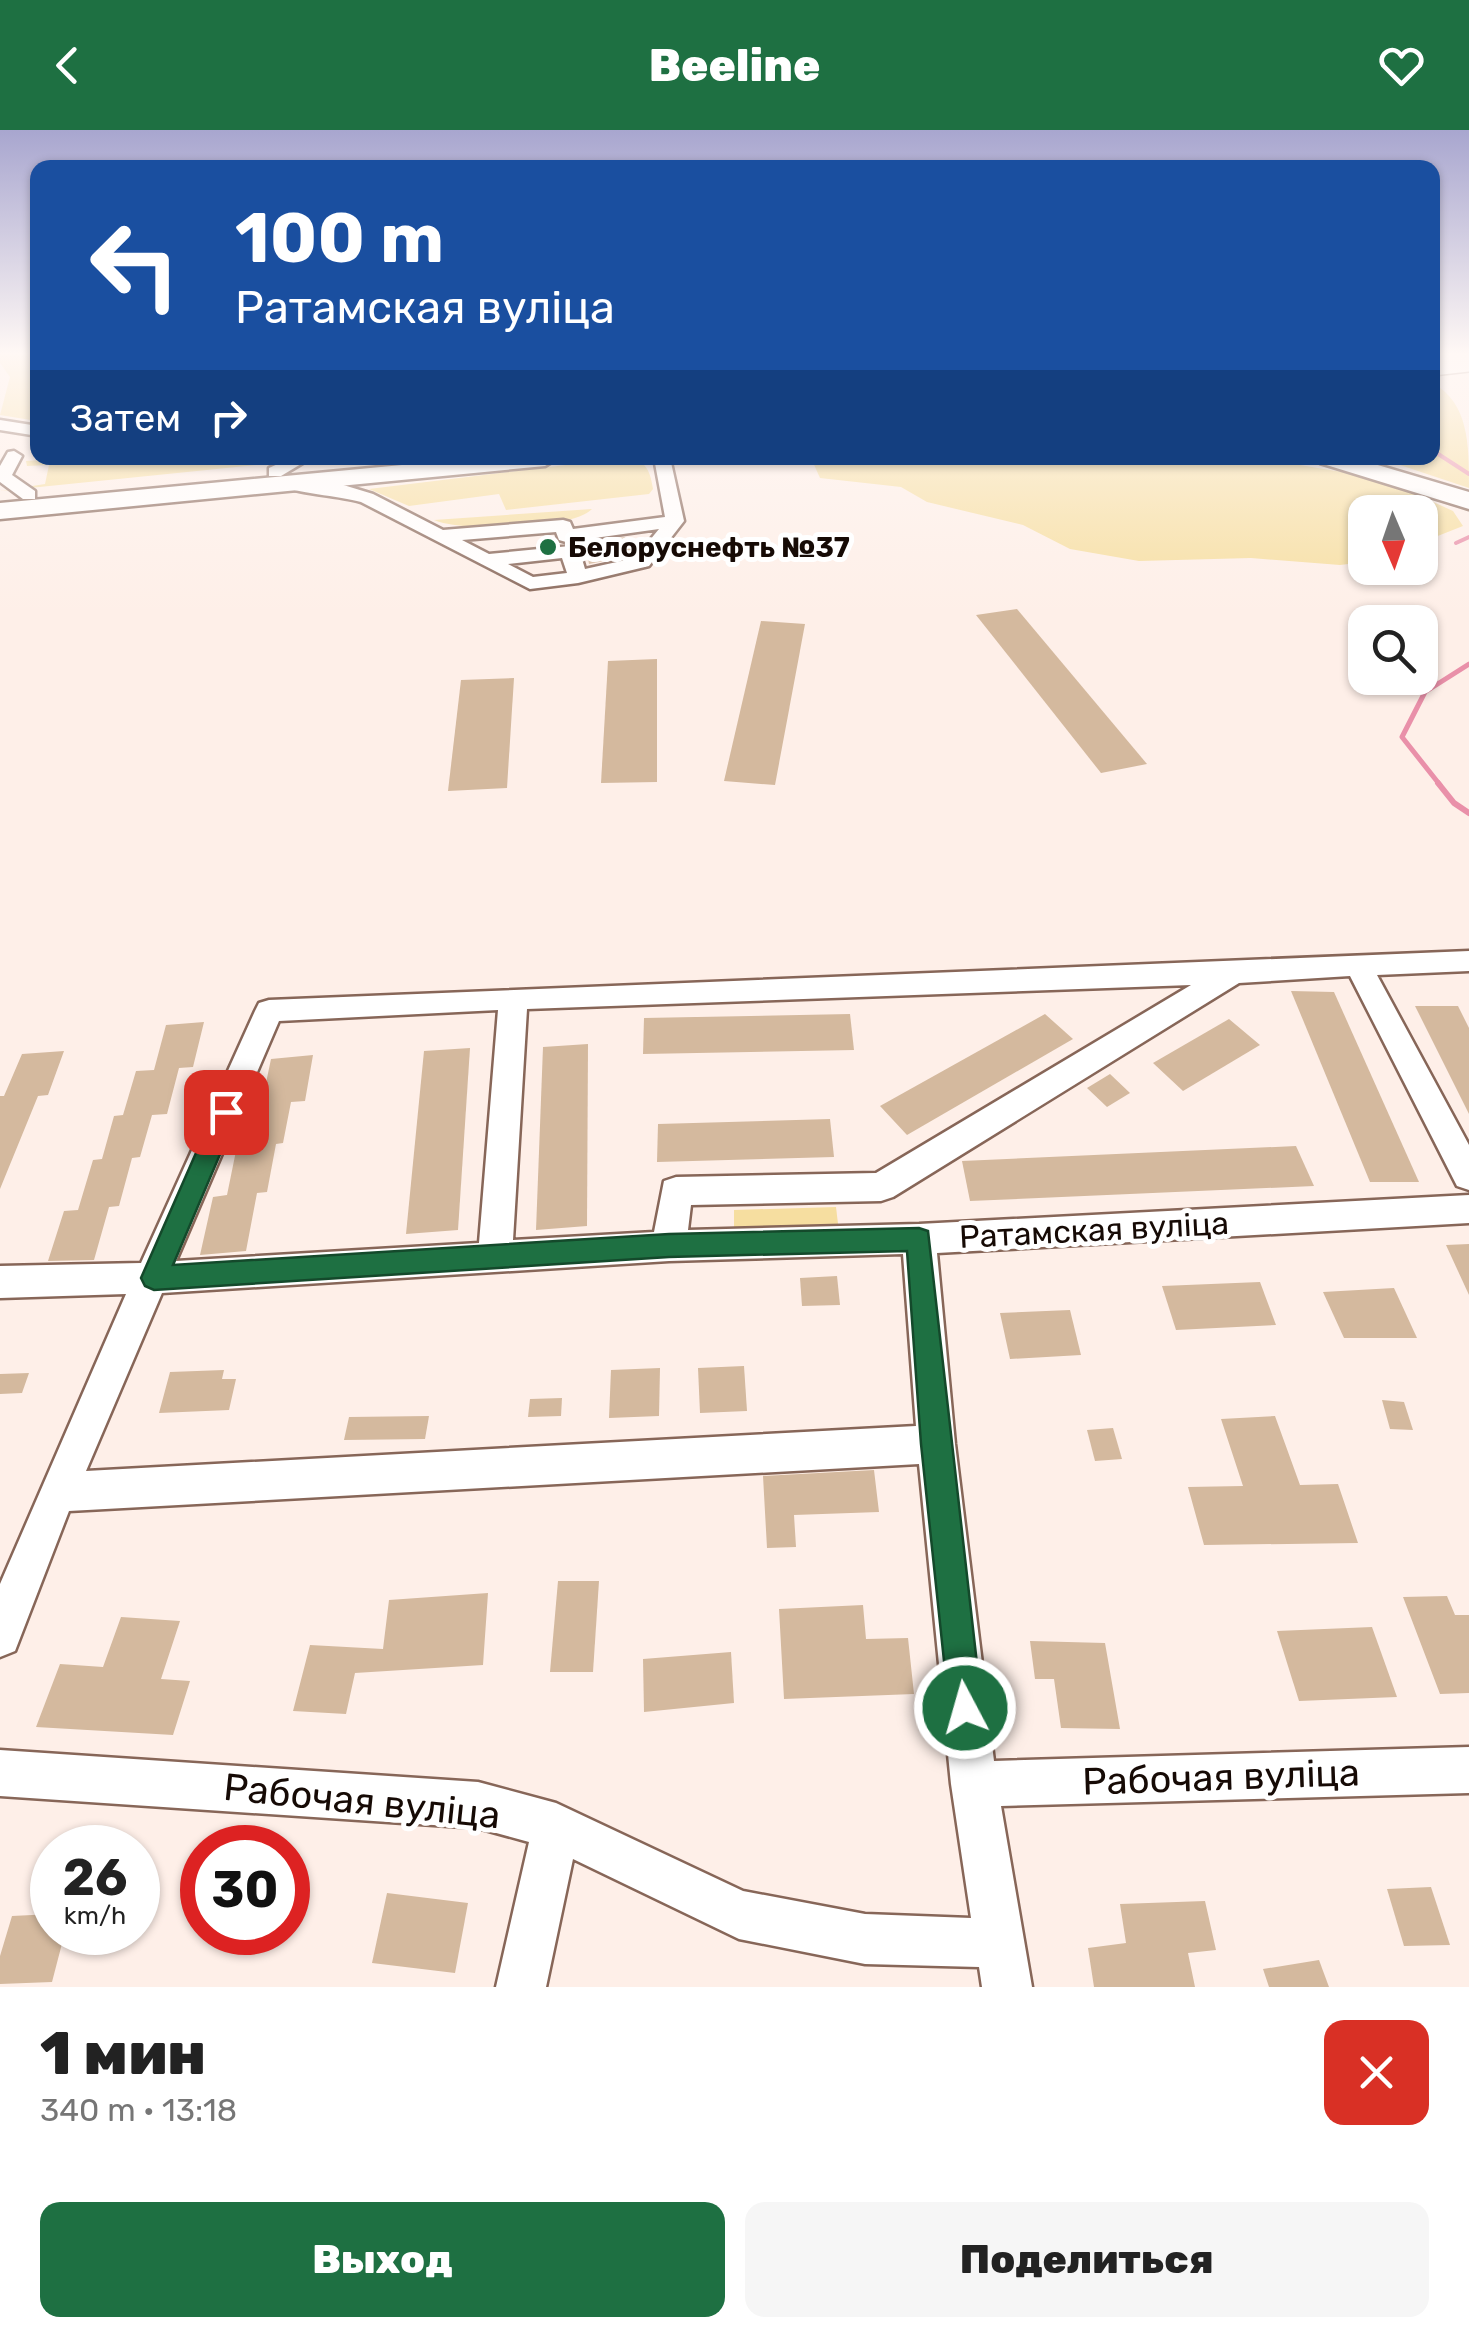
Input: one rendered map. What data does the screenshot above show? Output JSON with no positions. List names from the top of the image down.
{
  "streets": {
    "street": ["Ратамская вуліца", "Рабочая вуліца"]
  },
  "places": ["Белоруснефть №37"],
  "north": "bottom",
  "page": {
    "header": "Beeline",
    "turn": ["100 m", "Ратамская вуліца"],
    "then": "Затем",
    "speed": "26 km/h",
    "limit": "30",
    "heading": ["1 мин", "340 m · 13:18"],
    "buttons": ["Выход", "Поделиться"]
  }
}
